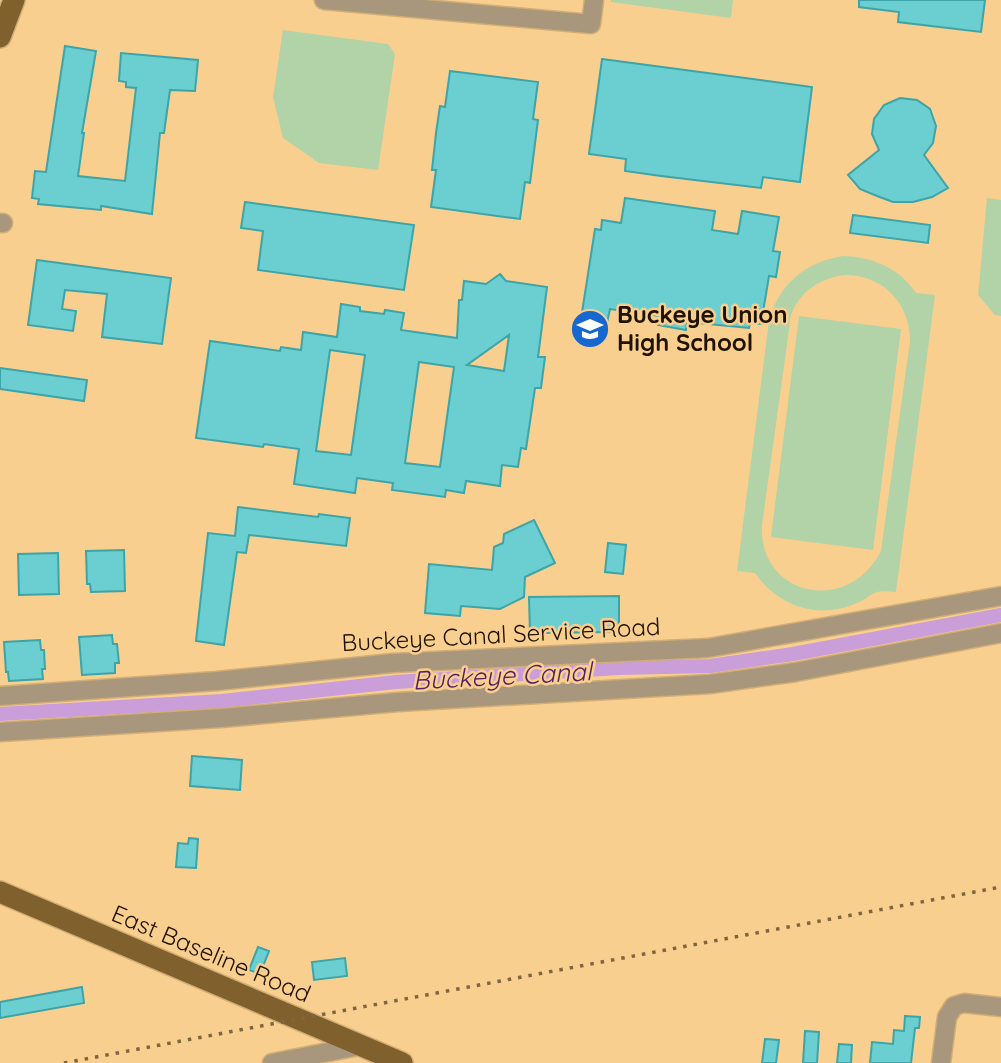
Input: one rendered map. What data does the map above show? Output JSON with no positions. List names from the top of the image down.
{
  "streets": {
    "main road": ["East Baseline Road"],
    "street": ["Buckeye Canal Service Road"]
  },
  "water": ["Buckeye Canal"],
  "places": {
    "school or university": ["Buckeye Union High School"]
  }
}
